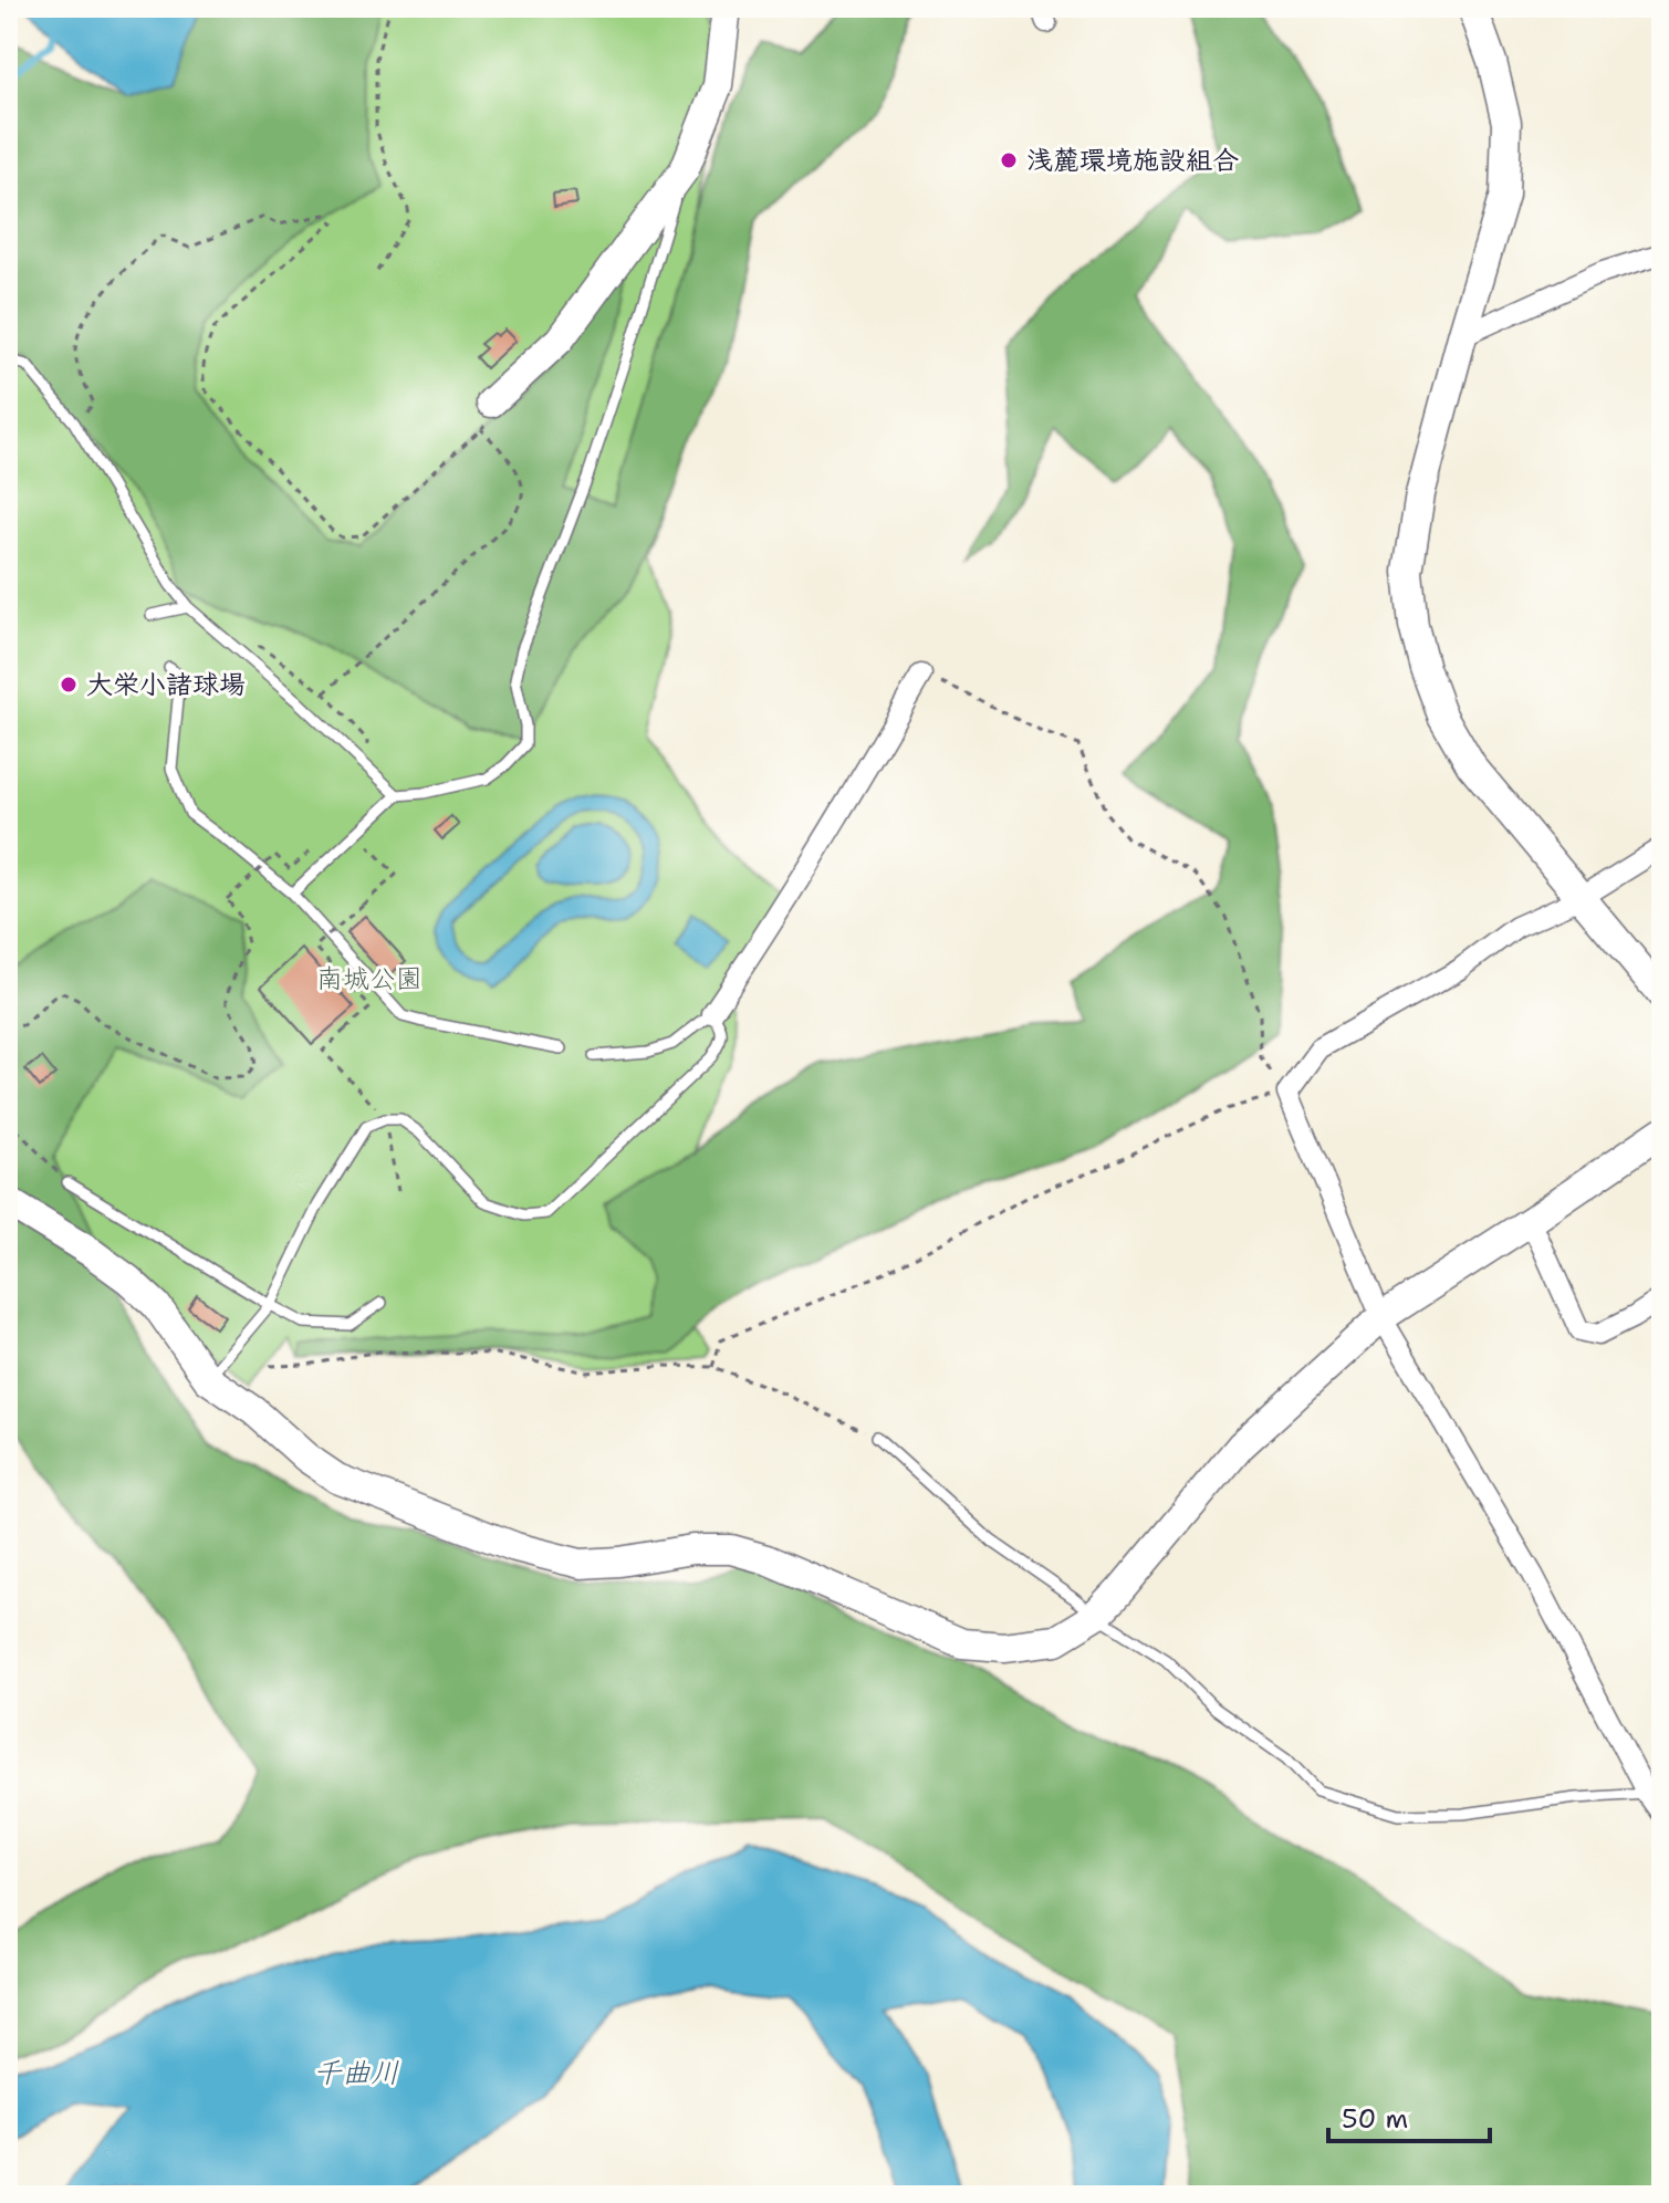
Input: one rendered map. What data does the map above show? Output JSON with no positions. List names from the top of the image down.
{
  "water": ["千曲川"],
  "parks": ["南城公園"],
  "places": ["浅麓環境施設組合", "大栄小諸球場"],
  "scale_bar": "50 m"
}
